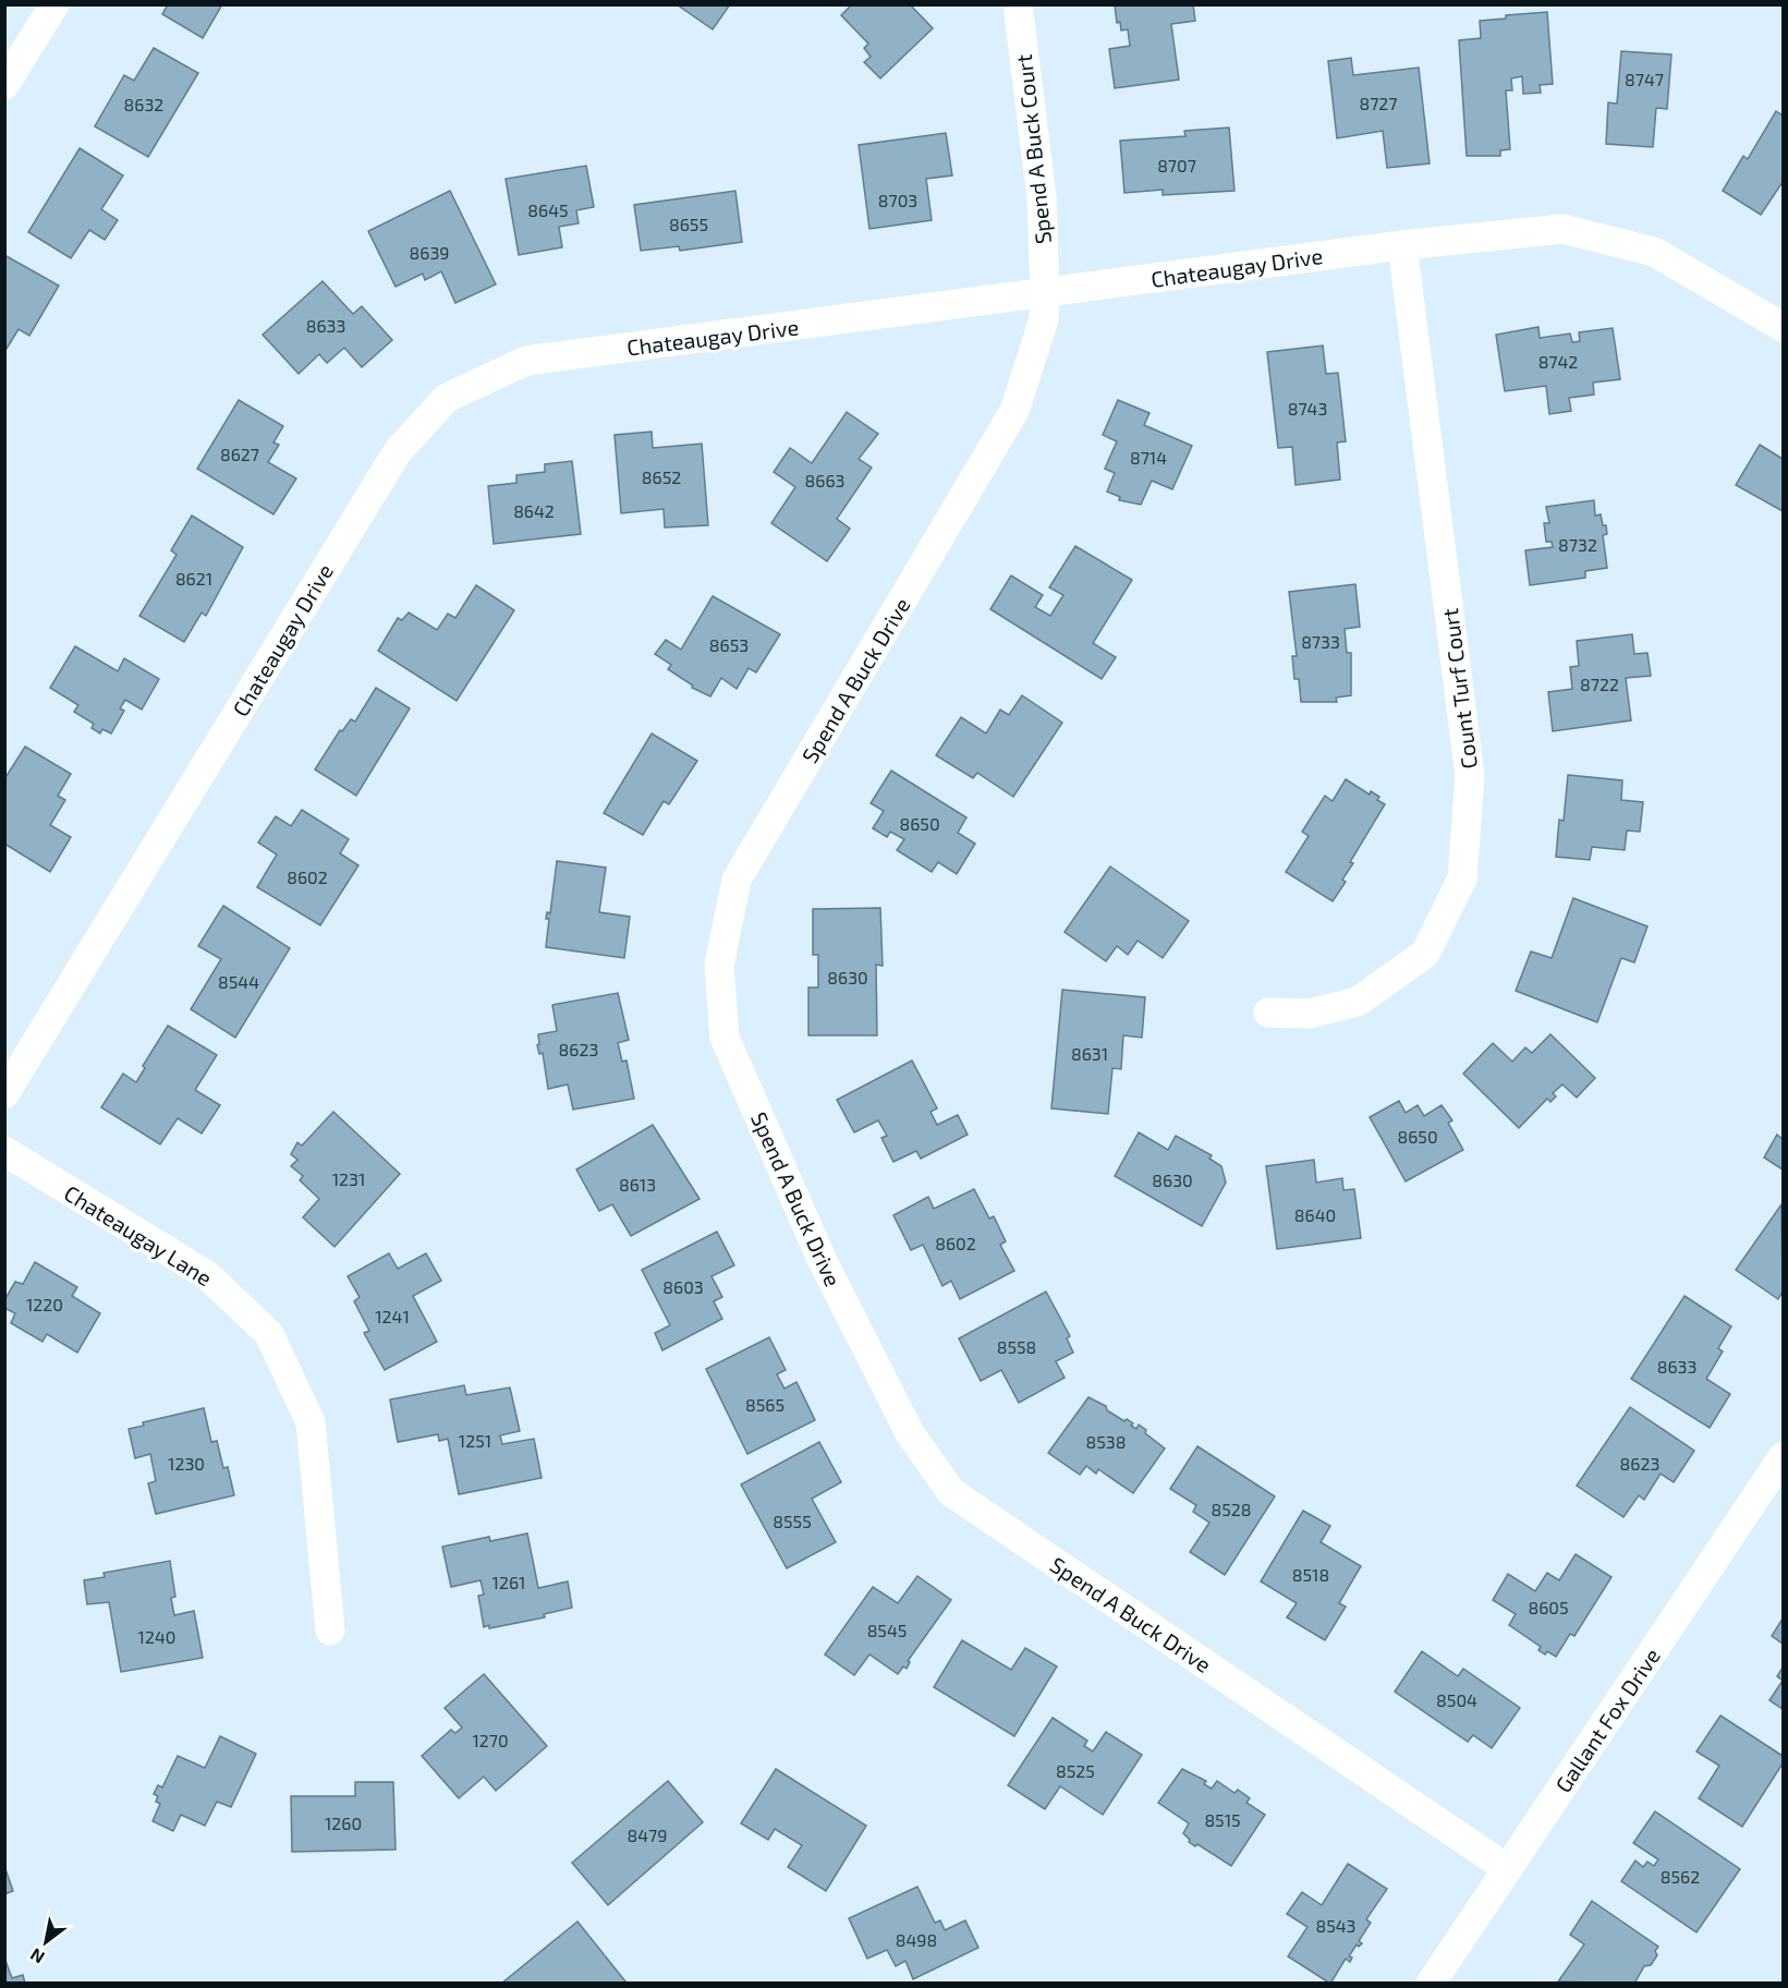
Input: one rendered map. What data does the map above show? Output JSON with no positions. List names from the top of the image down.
{
  "streets": {
    "street": [
      "Spend A Buck Court",
      "Chateaugay Drive",
      "Spend A Buck Drive",
      "Count Turf Court",
      "Chateaugay Lane",
      "Gallant Fox Drive"
    ]
  },
  "crossings": [
    ["Spend A Buck Court", "Chateaugay Drive"],
    ["Spend A Buck Court", "Spend A Buck Drive"],
    ["Chateaugay Drive", "Spend A Buck Drive"],
    ["Chateaugay Drive", "Count Turf Court"],
    ["Spend A Buck Drive", "Gallant Fox Drive"]
  ],
  "house_numbers": [
    "8747",
    "8727",
    "8632",
    "8707",
    "8703",
    "8645",
    "8655",
    "8639",
    "8633",
    "8742",
    "8743",
    "8627",
    "8714",
    "8652",
    "8663",
    "8642",
    "8732",
    "8621",
    "8733",
    "8653",
    "8722",
    "8650",
    "8602",
    "8630",
    "8544",
    "8623",
    "8631",
    "8650",
    "1231",
    "8630",
    "8613",
    "8640",
    "8602",
    "8603",
    "1220",
    "1241",
    "8558",
    "8633",
    "8565",
    "1251",
    "8538",
    "1230",
    "8623",
    "8528",
    "8555",
    "8518",
    "1261",
    "8605",
    "8545",
    "1240",
    "8504",
    "1270",
    "8525",
    "8515",
    "1260",
    "8479",
    "8562",
    "8543",
    "8498"
  ],
  "north": "bottom left"
}
